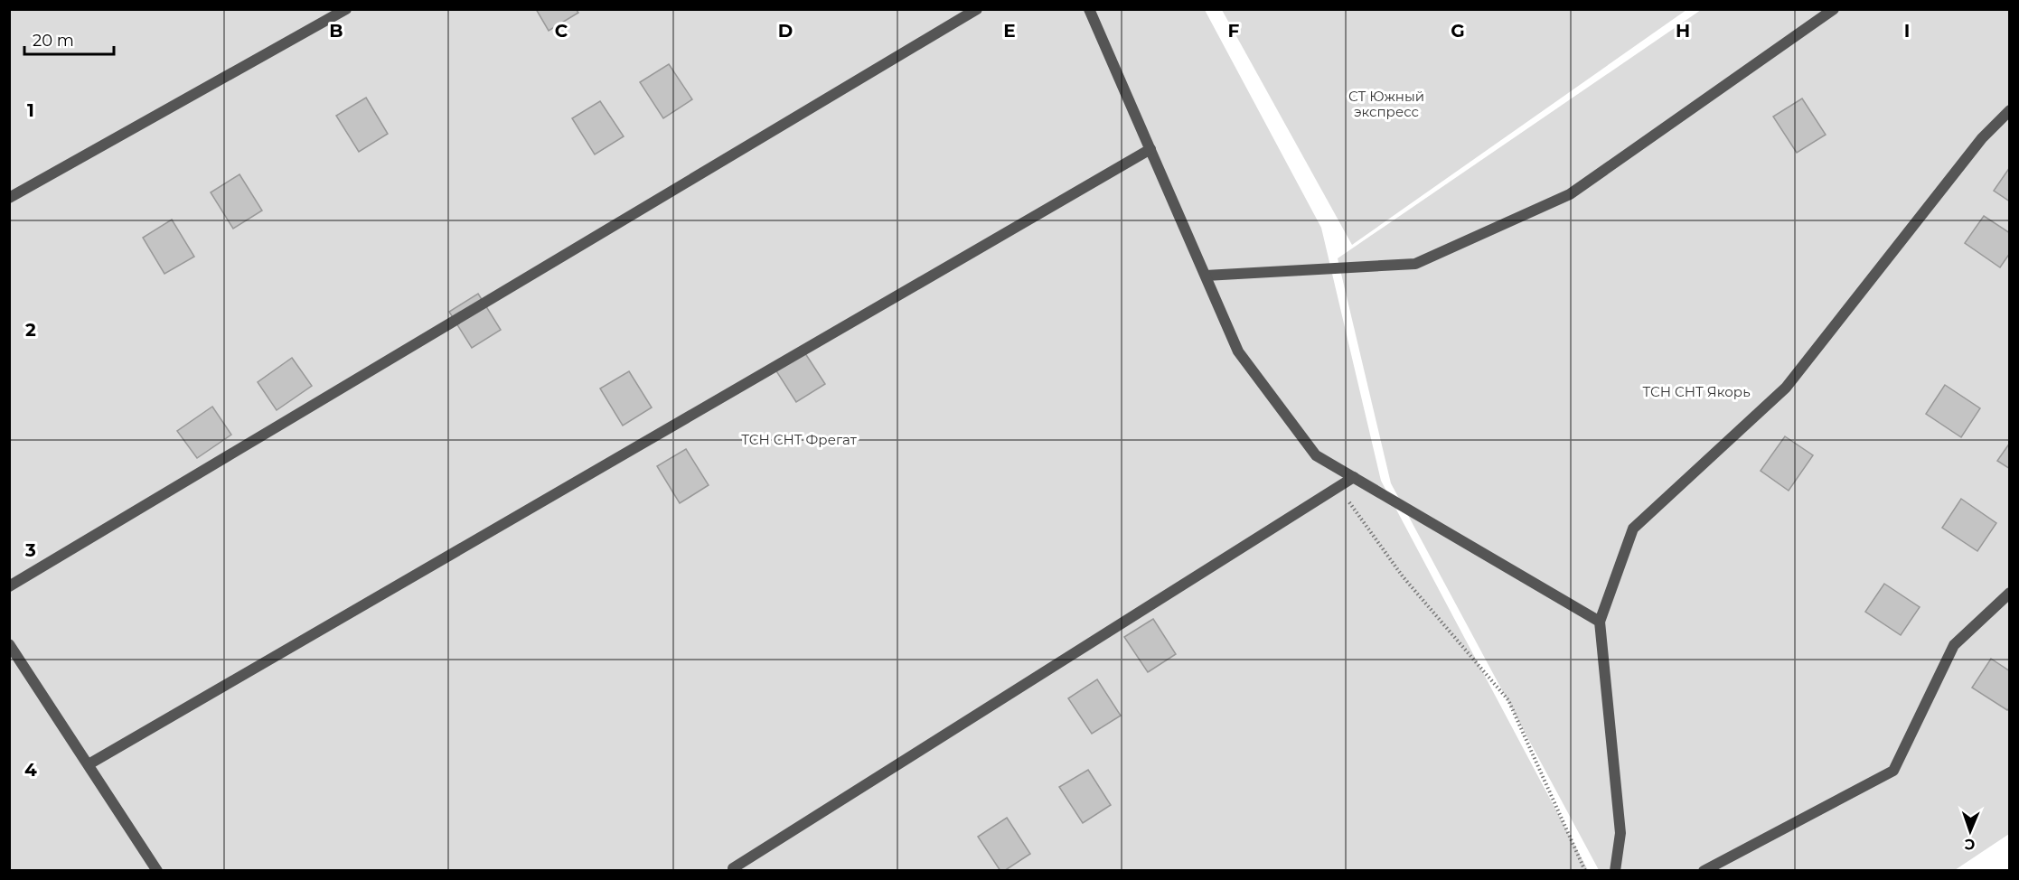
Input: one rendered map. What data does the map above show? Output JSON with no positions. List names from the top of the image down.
{
  "parks": ["СТ Южный экспресс", "ТСН СНТ Якорь", "ТСН СНТ Фрегат"],
  "scale_bar": "20 m",
  "north": "bottom",
  "grid": {
    "columns": [
      "B",
      "C",
      "D",
      "E",
      "F",
      "G",
      "H",
      "I"
    ],
    "rows": [
      "1",
      "2",
      "3",
      "4"
    ]
  }
}
